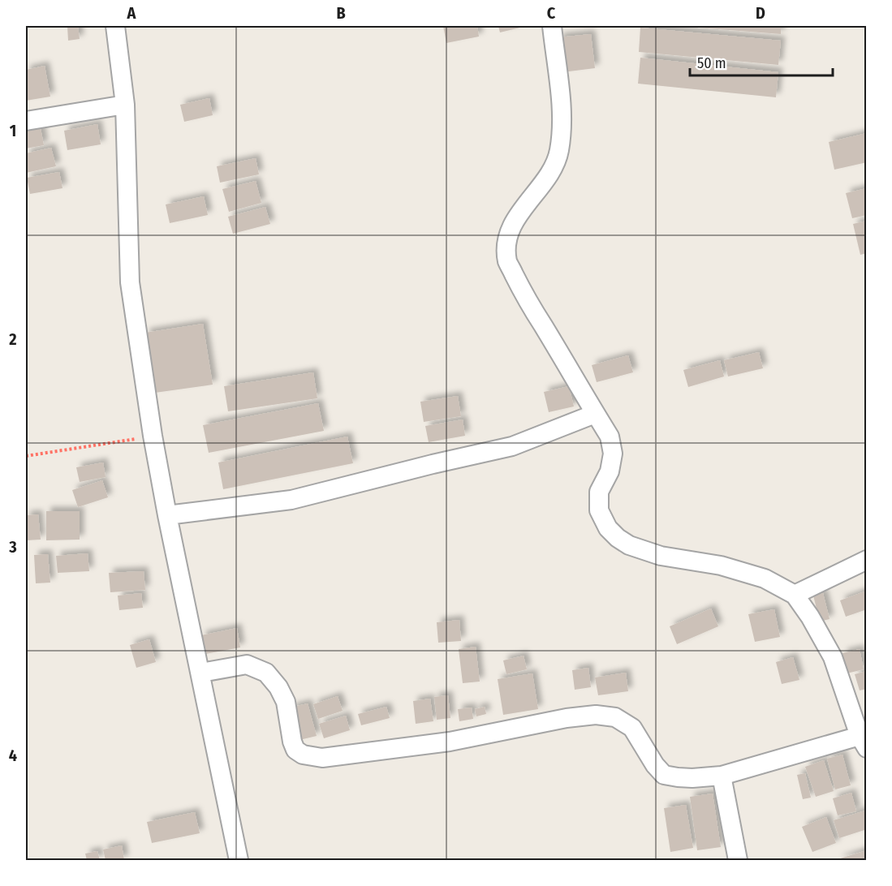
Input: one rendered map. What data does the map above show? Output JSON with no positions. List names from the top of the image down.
{
  "scale_bar": "50 m",
  "grid": {
    "columns": [
      "A",
      "B",
      "C",
      "D"
    ],
    "rows": [
      "1",
      "2",
      "3",
      "4"
    ]
  }
}
